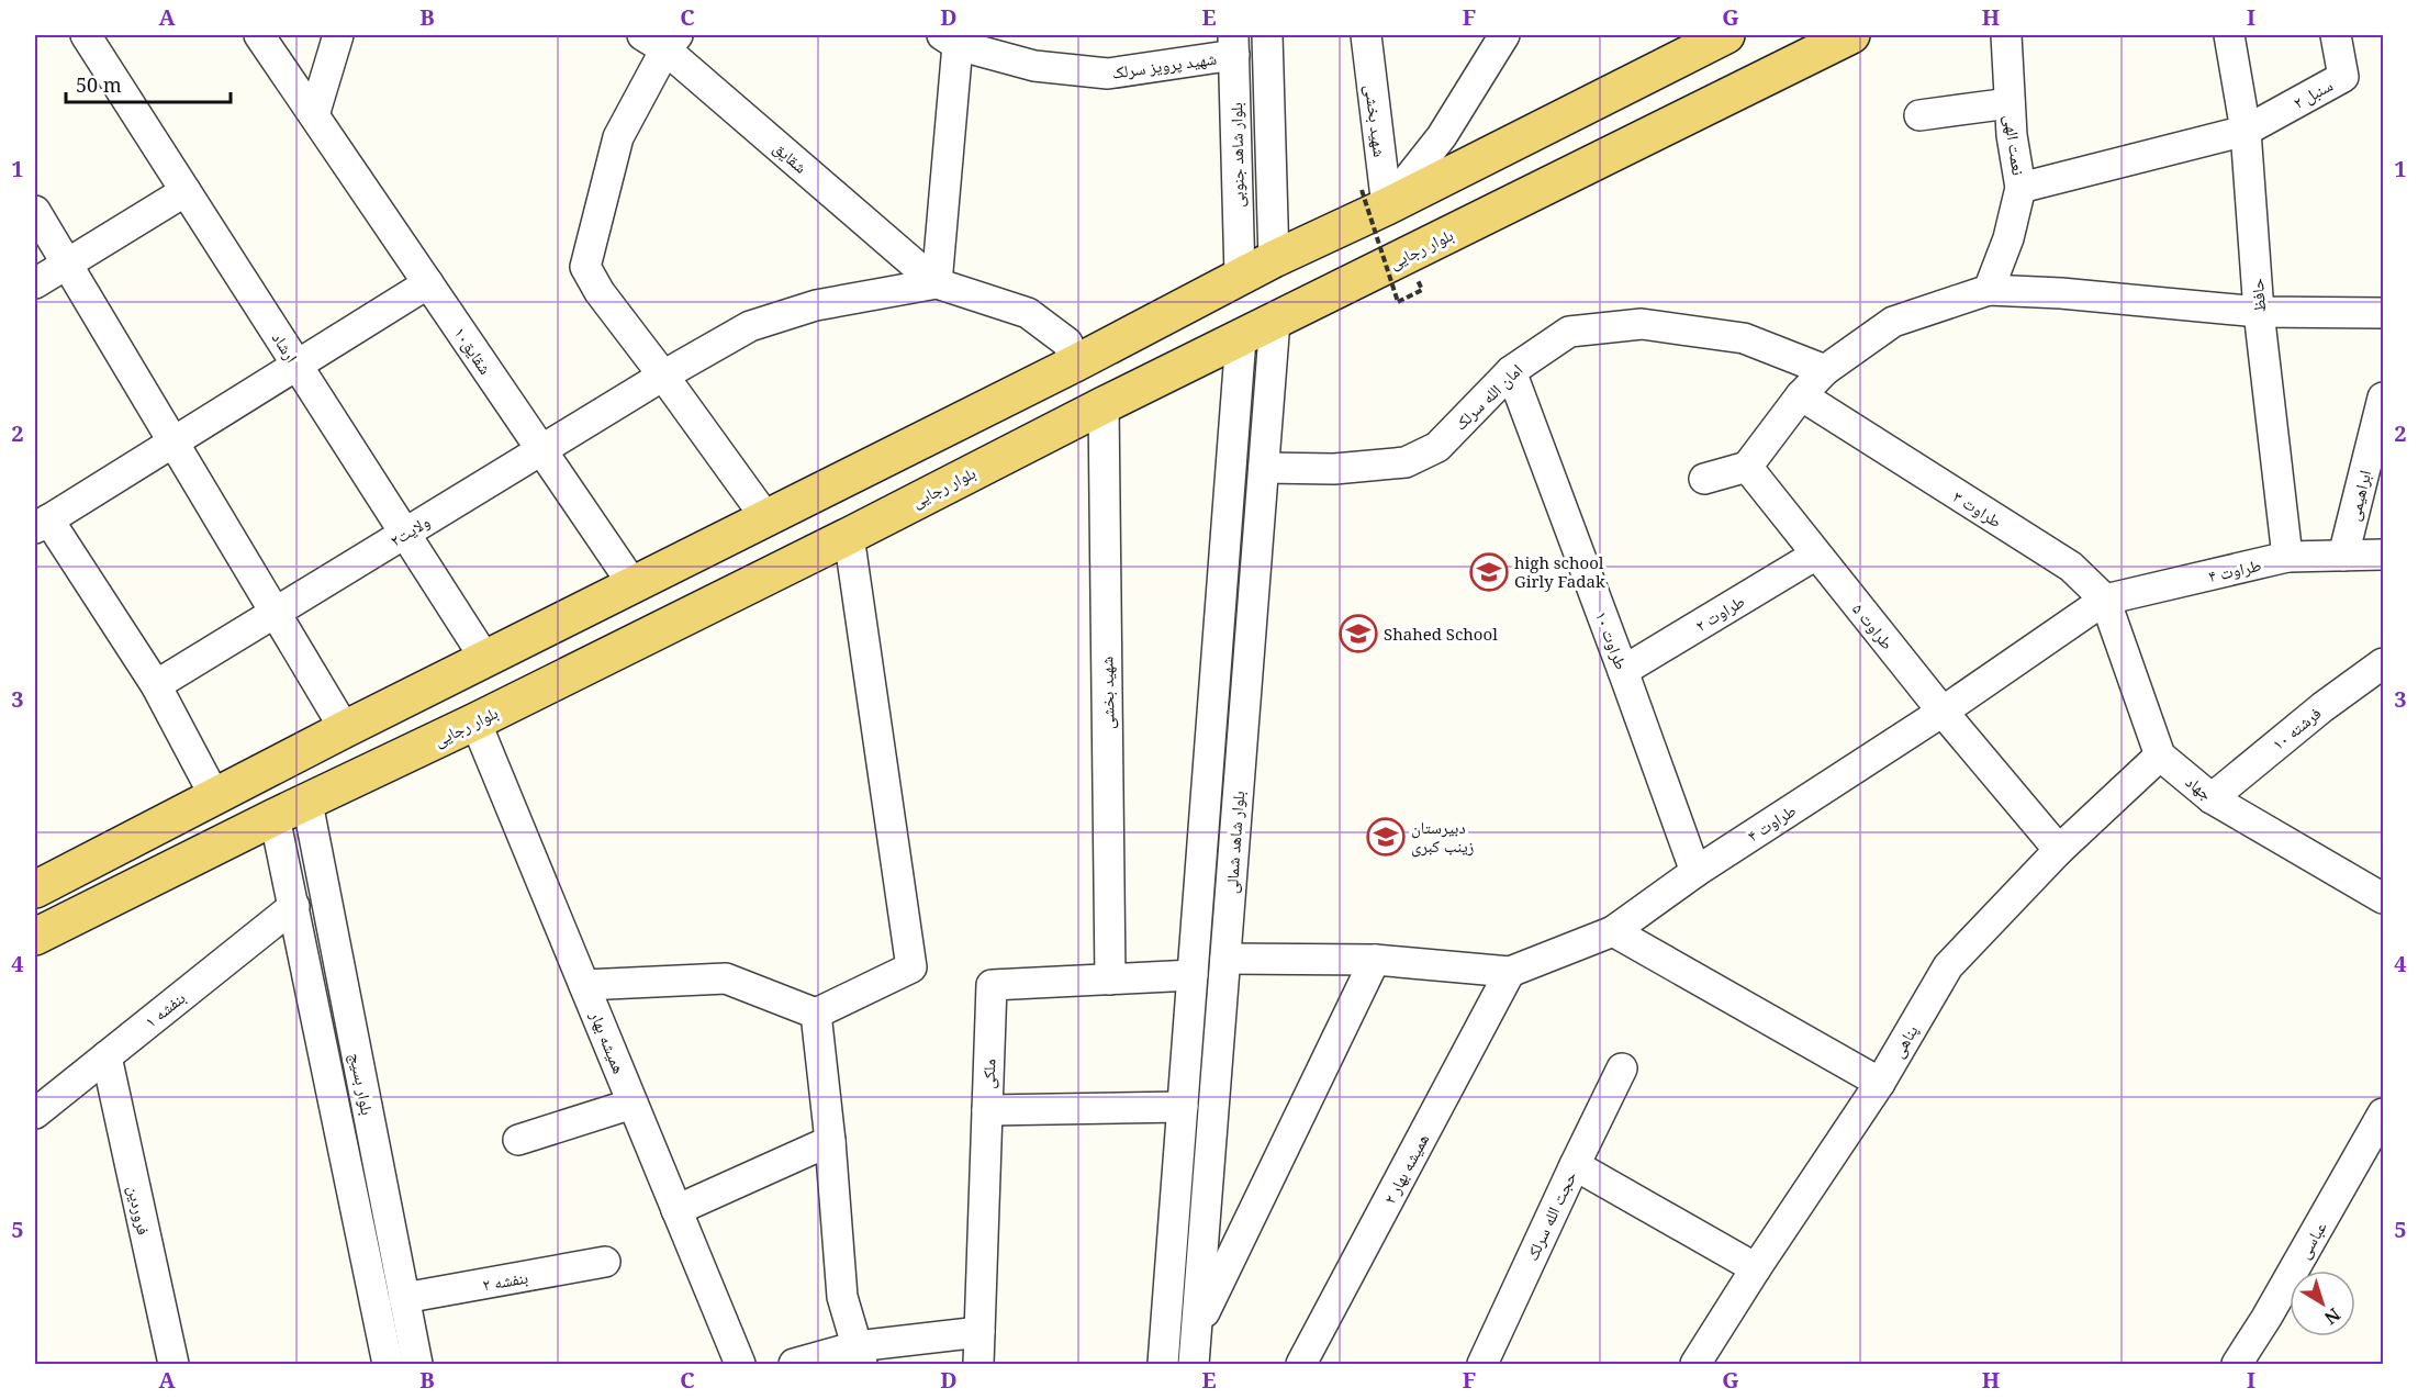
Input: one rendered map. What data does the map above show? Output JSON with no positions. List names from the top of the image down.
{
  "streets": {
    "main road": ["بلوار رجایی"],
    "street": [
      "شهید پرویز سرلک",
      "سنبل ۲",
      "شهید بخشی",
      "نعمت الهی",
      "بلوار شاهد جنوبی",
      "شقایق",
      "حافظ",
      "ارشاد",
      "شقایق۱۰",
      "امان الله سرلک",
      "ابراهیمی",
      "طراوت ۳",
      "ولایت۲",
      "طراوت ۴",
      "طراوت ۲",
      "طراوت ۵",
      "طراوت ۱۰",
      "فرشته ۱۰",
      "جهاد",
      "بلوار شاهد شمالی",
      "بنفشه ۱",
      "پناهی",
      "همیشه بهار",
      "ملکی",
      "بلوار بسیج",
      "همیشه بهار ۲",
      "فروردین",
      "حجت الله سرلک",
      "عباسی",
      "بنفشه ۲"
    ]
  },
  "crossings": [
    ["شهید پرویز سرلک", "بلوار شاهد جنوبی"],
    ["سنبل ۲", "حافظ"],
    ["شهید بخشی", "بلوار رجایی"],
    ["شهید بخشی", "ملکی"],
    ["شقایق", "ولایت۲"],
    ["بلوار رجایی", "بلوار شاهد شمالی"],
    ["بلوار رجایی", "همیشه بهار"],
    ["بلوار رجایی", "بلوار بسیج"],
    ["حافظ", "طراوت ۴"],
    ["ارشاد", "ولایت۲"],
    ["شقایق۱۰", "ولایت۲"],
    ["امان الله سرلک", "طراوت ۱۰"],
    ["امان الله سرلک", "بلوار شاهد شمالی"],
    ["ابراهیمی", "طراوت ۴"],
    ["طراوت ۳", "طراوت ۴"],
    ["طراوت ۴", "طراوت ۵"],
    ["طراوت ۴", "طراوت ۱۰"],
    ["طراوت ۴", "بلوار شاهد شمالی"],
    ["طراوت ۴", "همیشه بهار ۲"],
    ["طراوت ۲", "طراوت ۵"],
    ["طراوت ۲", "طراوت ۱۰"],
    ["طراوت ۵", "پناهی"],
    ["فرشته ۱۰", "جهاد"],
    ["جهاد", "پناهی"],
    ["بلوار شاهد شمالی", "ملکی"],
    ["بنفشه ۱", "بلوار بسیج"],
    ["بنفشه ۱", "فروردین"],
    ["بلوار بسیج", "بنفشه ۲"]
  ],
  "places": {
    "school or university": ["high school Girly Fadak", "Shahed School", "دبیرستان زینب کبری"]
  },
  "scale_bar": "50 m",
  "north": "bottom right",
  "grid": {
    "columns": [
      "A",
      "B",
      "C",
      "D",
      "E",
      "F",
      "G",
      "H",
      "I"
    ],
    "rows": [
      "1",
      "2",
      "3",
      "4",
      "5"
    ]
  }
}
